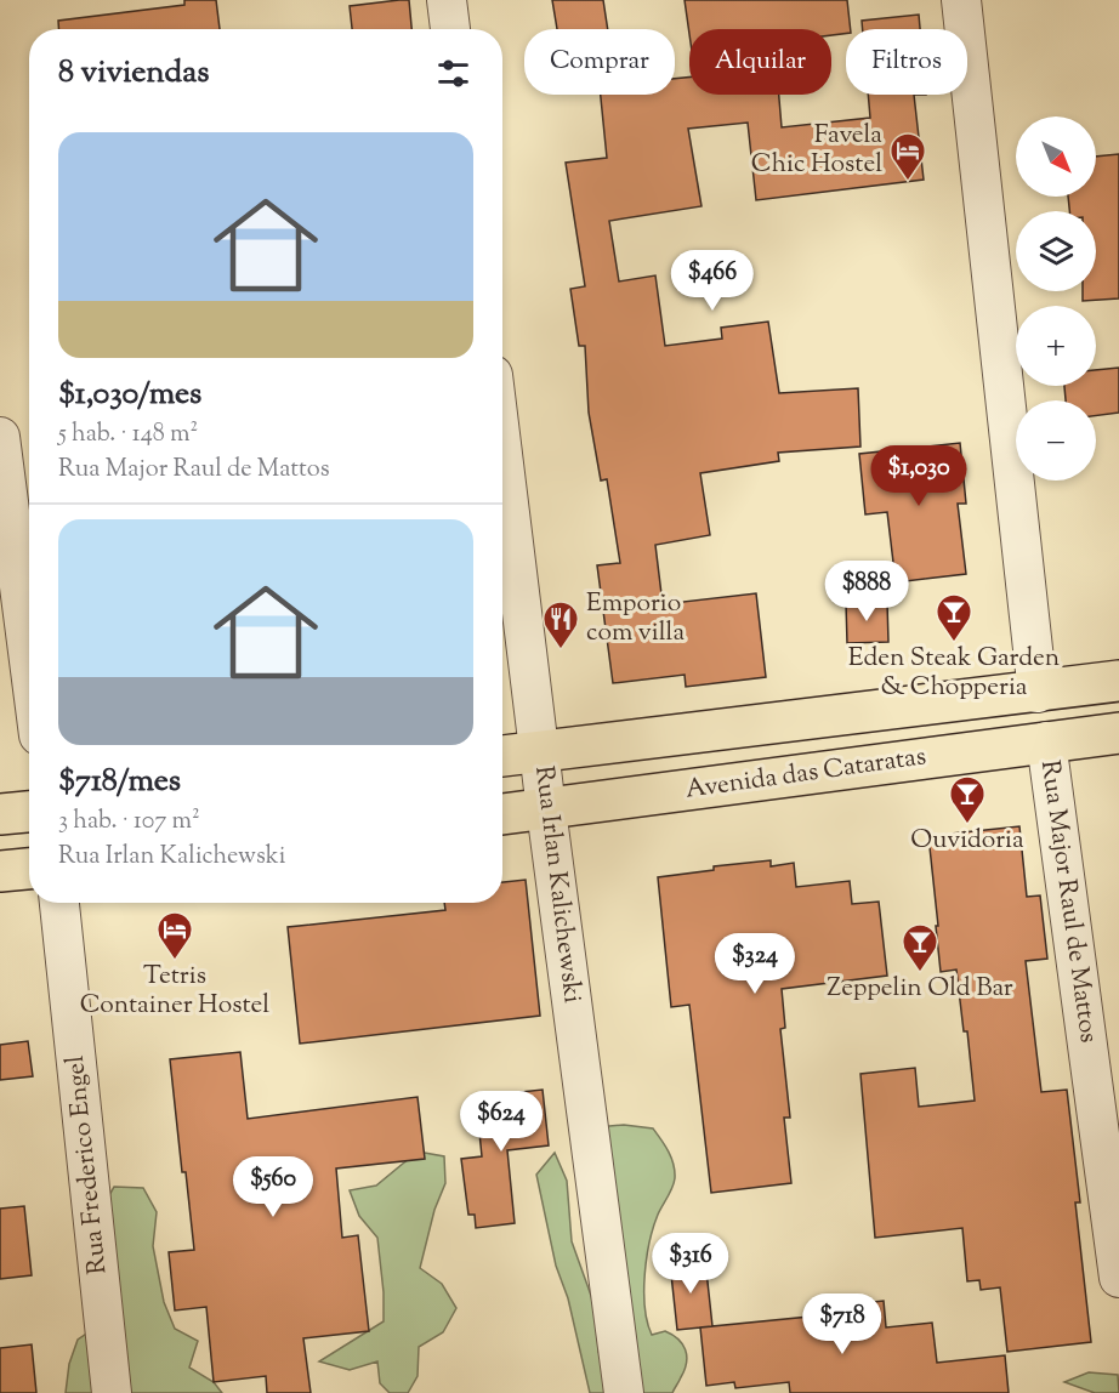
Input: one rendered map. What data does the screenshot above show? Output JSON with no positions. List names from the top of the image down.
{
  "streets": {
    "main road": ["Avenida das Cataratas"],
    "street": ["Rua Irlan Kalichewski", "Rua Major Raul de Mattos", "Rua Frederico Engel"]
  },
  "crossings": [
    ["Avenida das Cataratas", "Rua Irlan Kalichewski"],
    ["Avenida das Cataratas", "Rua Major Raul de Mattos"]
  ],
  "places": {
    "hotel": ["Favela Chic Hostel", "Tetris Container Hostel"],
    "bar": ["Eden Steak Garden & Chopperia", "Ouvidoria", "Zeppelin Old Bar"],
    "restaurant": ["Emporio com villa"]
  },
  "north": "bottom right",
  "page": {
    "chip": ["Comprar", "Alquilar", "Filtros"],
    "heading": "8 viviendas",
    "map_buttons": ["+", "−"],
    "list": [
      {
        "name": "$1,030/mes",
        "note": "5 hab. · 148 m² · Rua Major Raul de Mattos"
      },
      {
        "name": "$718/mes",
        "note": "3 hab. · 107 m² · Rua Irlan Kalichewski"
      }
    ],
    "price": [
      "$466",
      "$1,030",
      "$888",
      "$324",
      "$624",
      "$560",
      "$316",
      "$718"
    ]
  }
}
